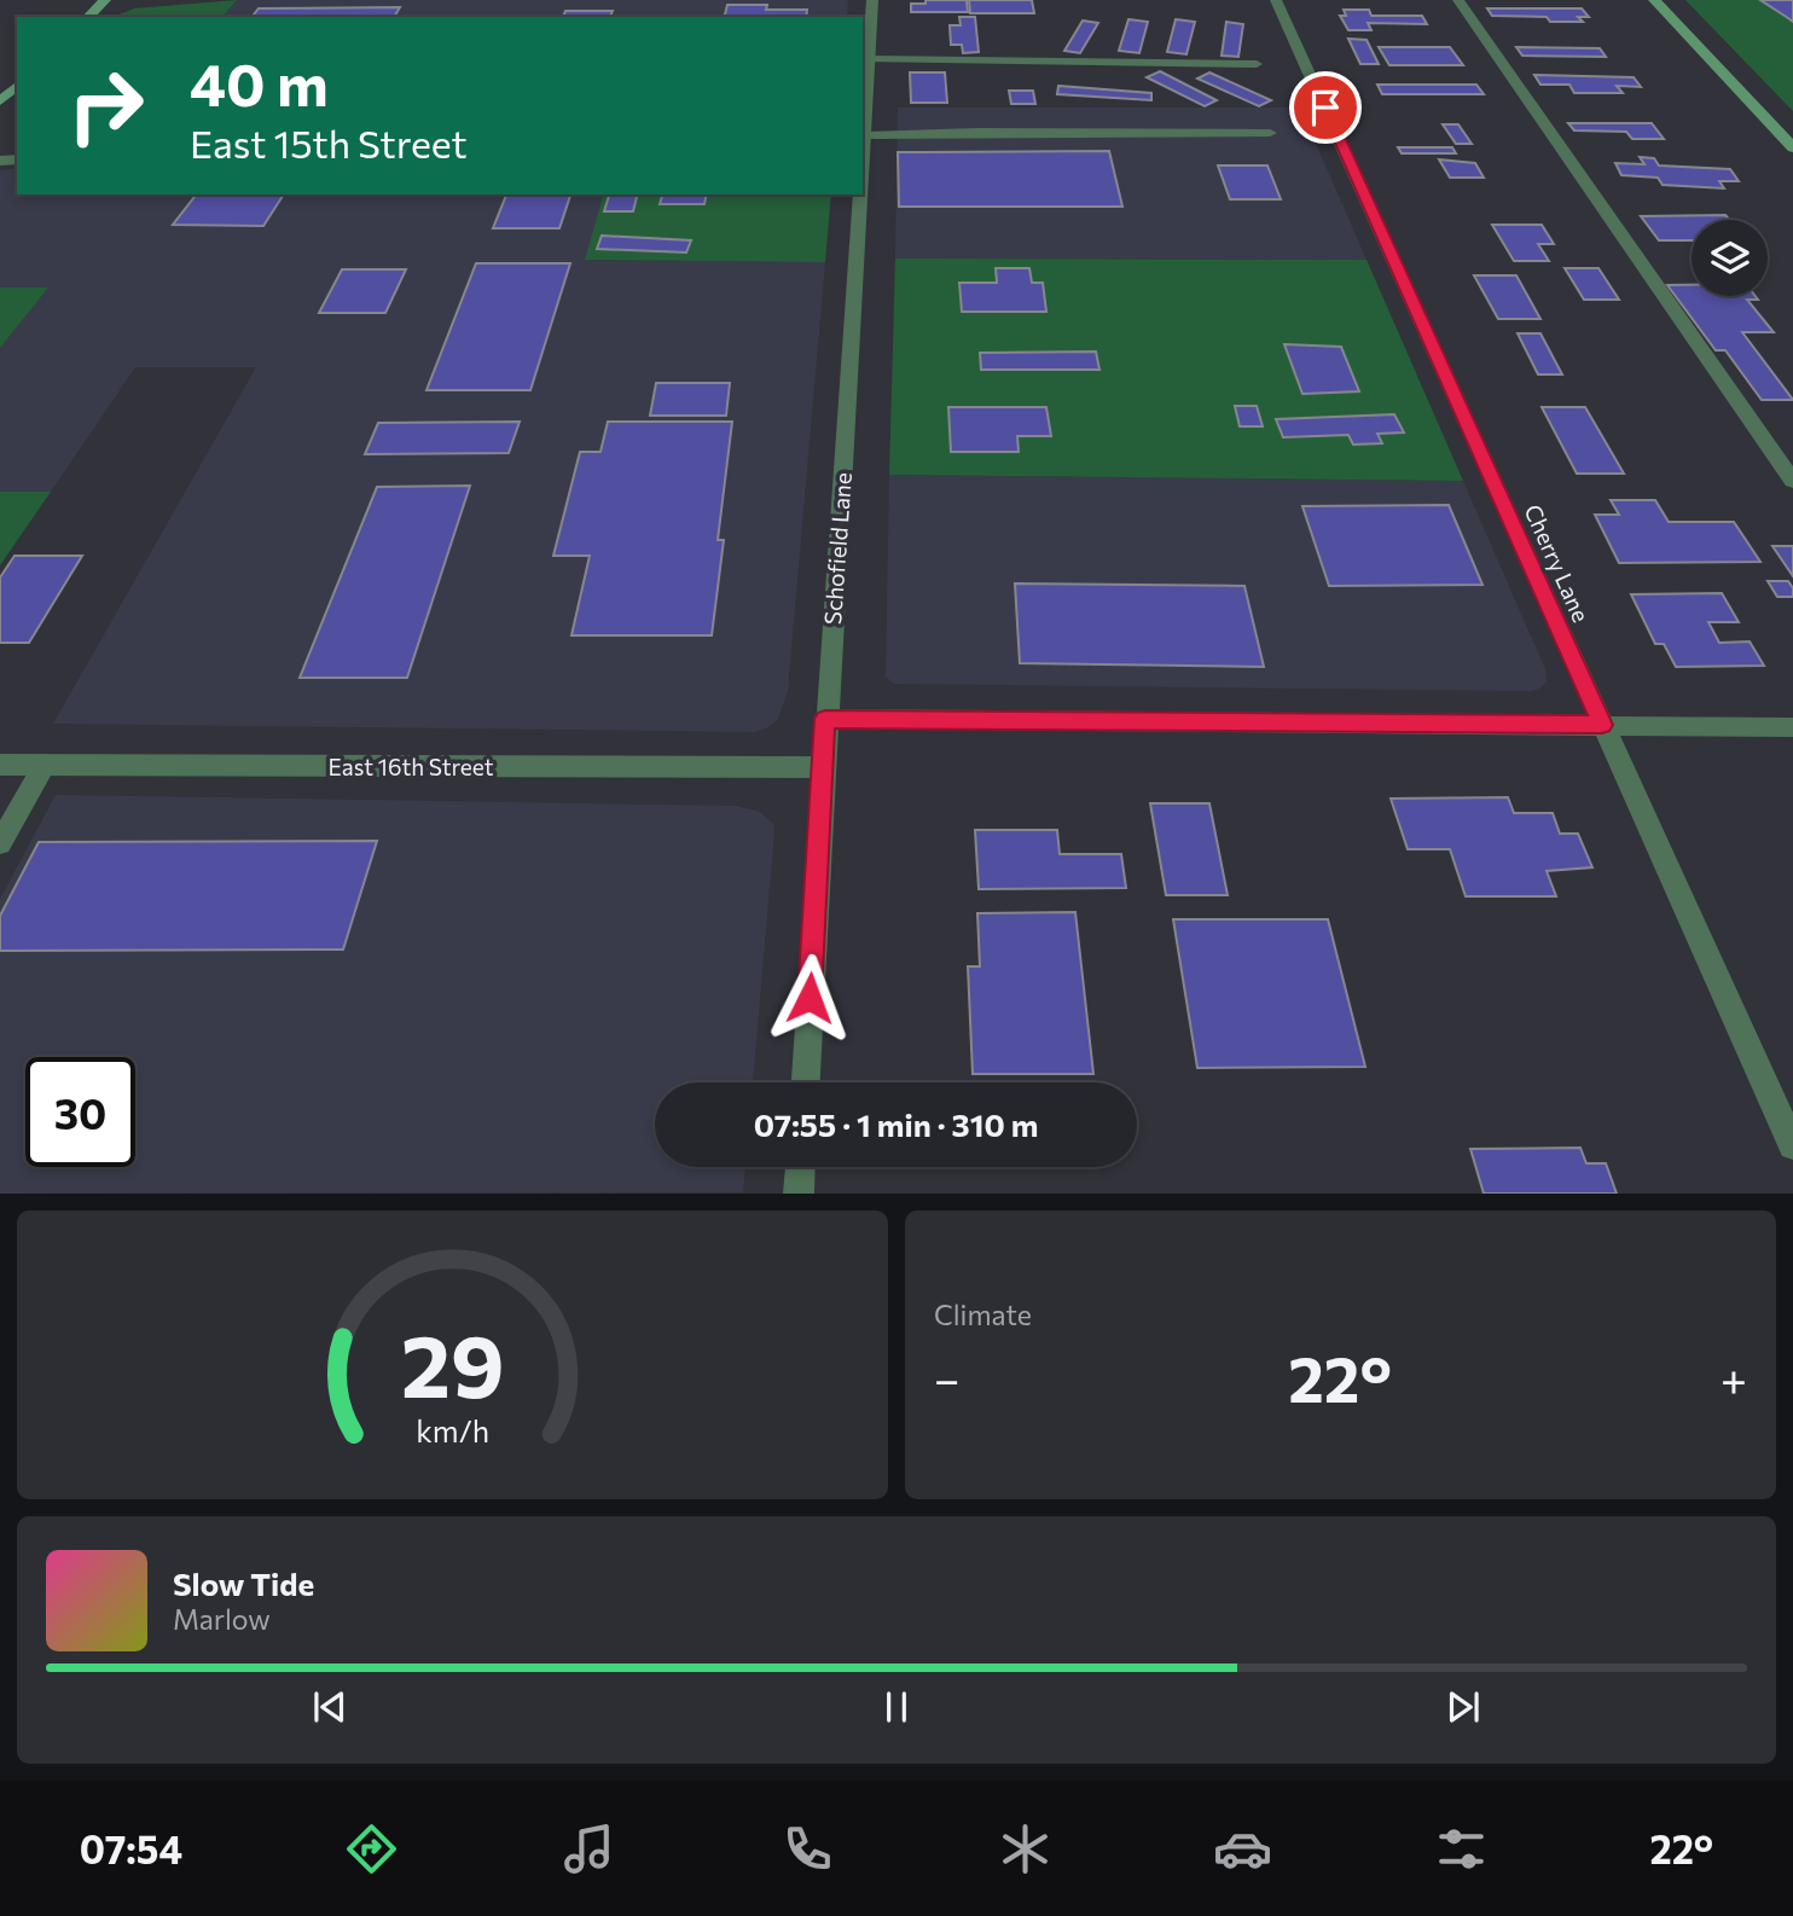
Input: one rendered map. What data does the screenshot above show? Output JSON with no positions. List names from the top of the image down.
{
  "streets": {
    "street": ["Schofield Lane", "Cherry Lane", "East 16th Street"]
  },
  "crossings": [
    ["Schofield Lane", "East 16th Street"]
  ],
  "page": {
    "turn": ["40 m", "East 15th Street"],
    "limit": "30",
    "trip": "07:55 · 1 min · 310 m",
    "tile": "Climate",
    "heat": ["−", "22°", "+"],
    "song": ["Slow Tide", "Marlow"],
    "tabs": ["07:54", "22°"],
    "gauge": ["29", "km/h"]
  }
}
